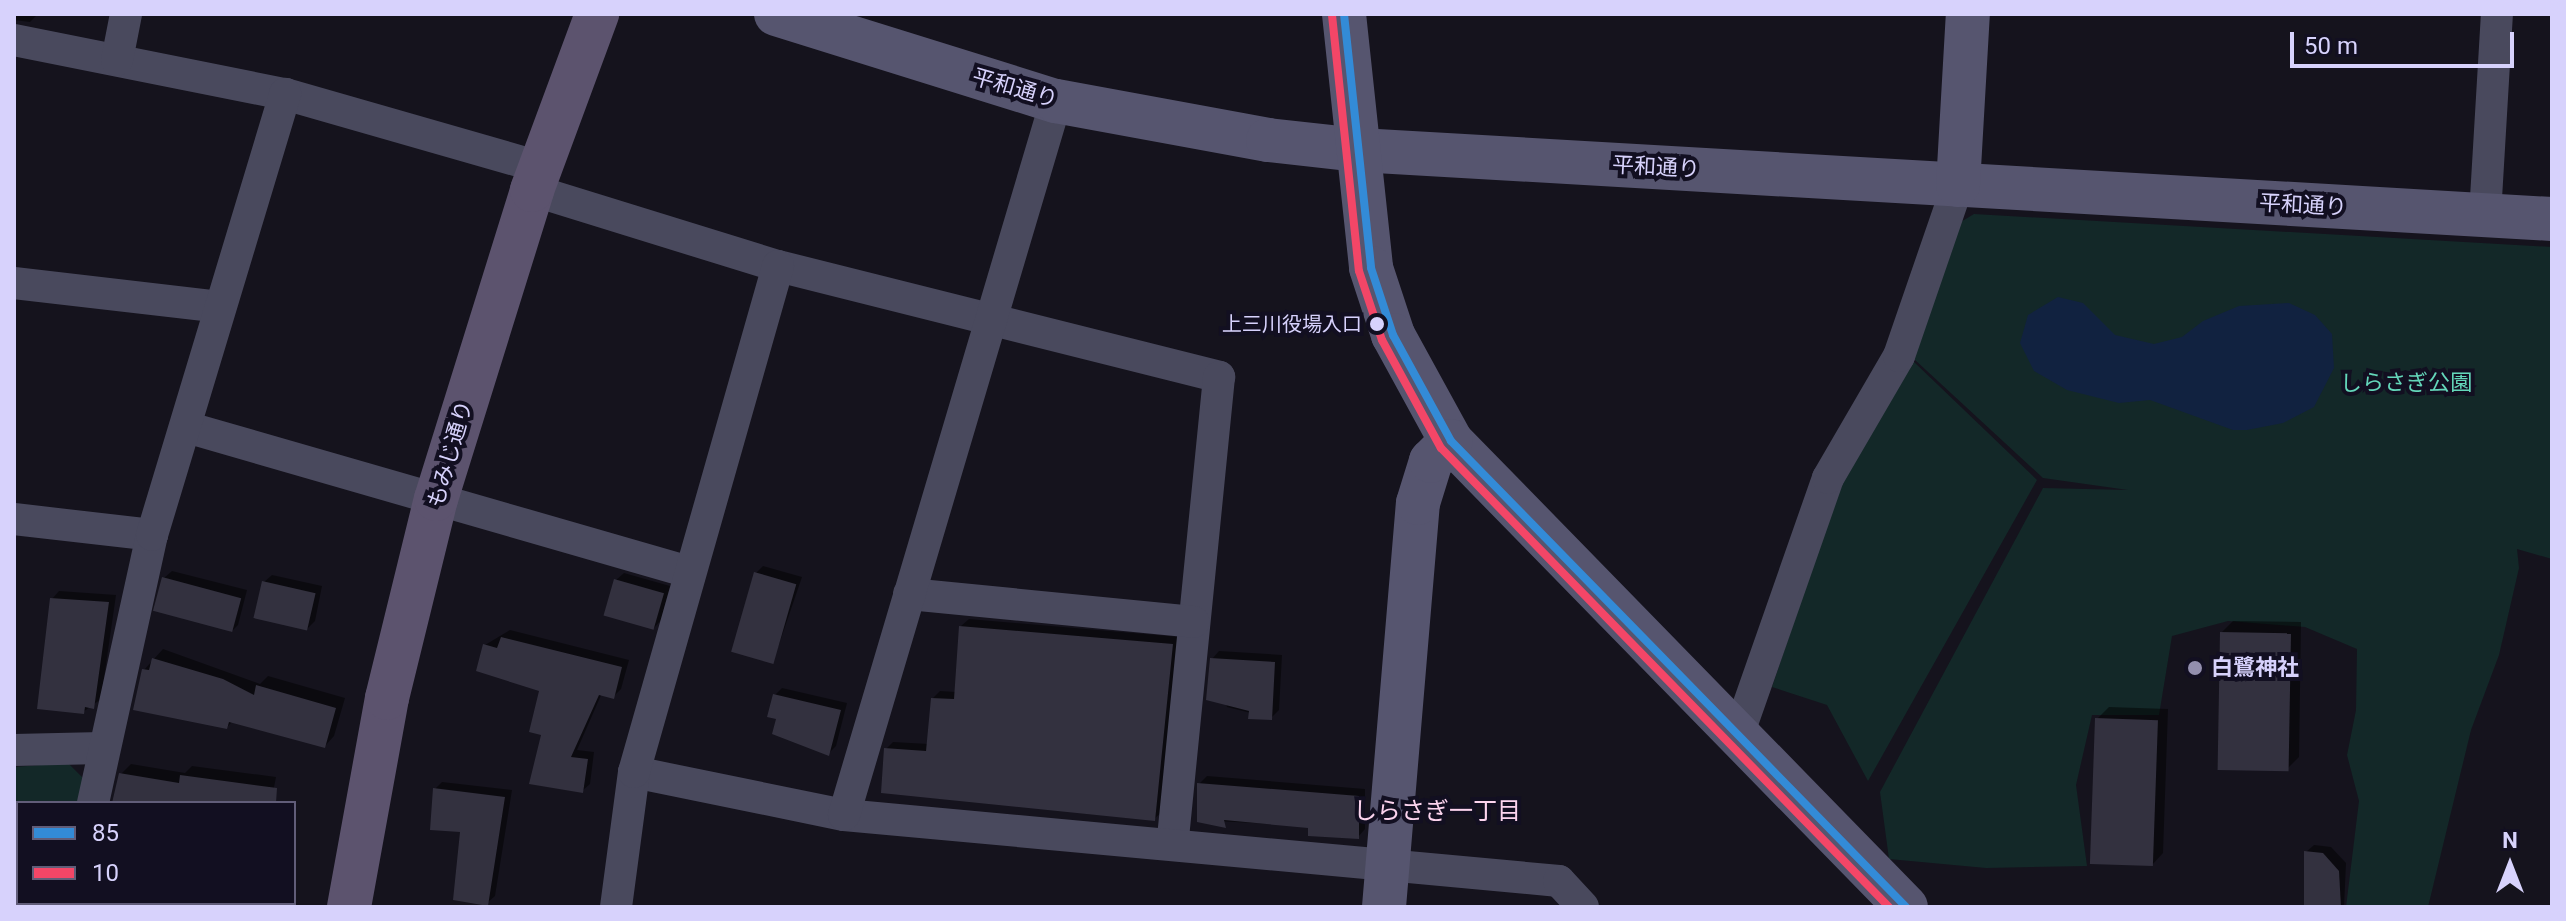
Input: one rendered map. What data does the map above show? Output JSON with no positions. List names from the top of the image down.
{
  "streets": {
    "main road": ["もみじ通り"],
    "street": ["平和通り"]
  },
  "districts": ["しらさぎ一丁目"],
  "parks": ["しらさぎ公園"],
  "places": ["上三川役場入口", "白鷺神社"],
  "lines": ["transit line 85", "transit line 10"],
  "legend": ["85", "10"],
  "scale_bar": "50 m",
  "north": "top"
}
